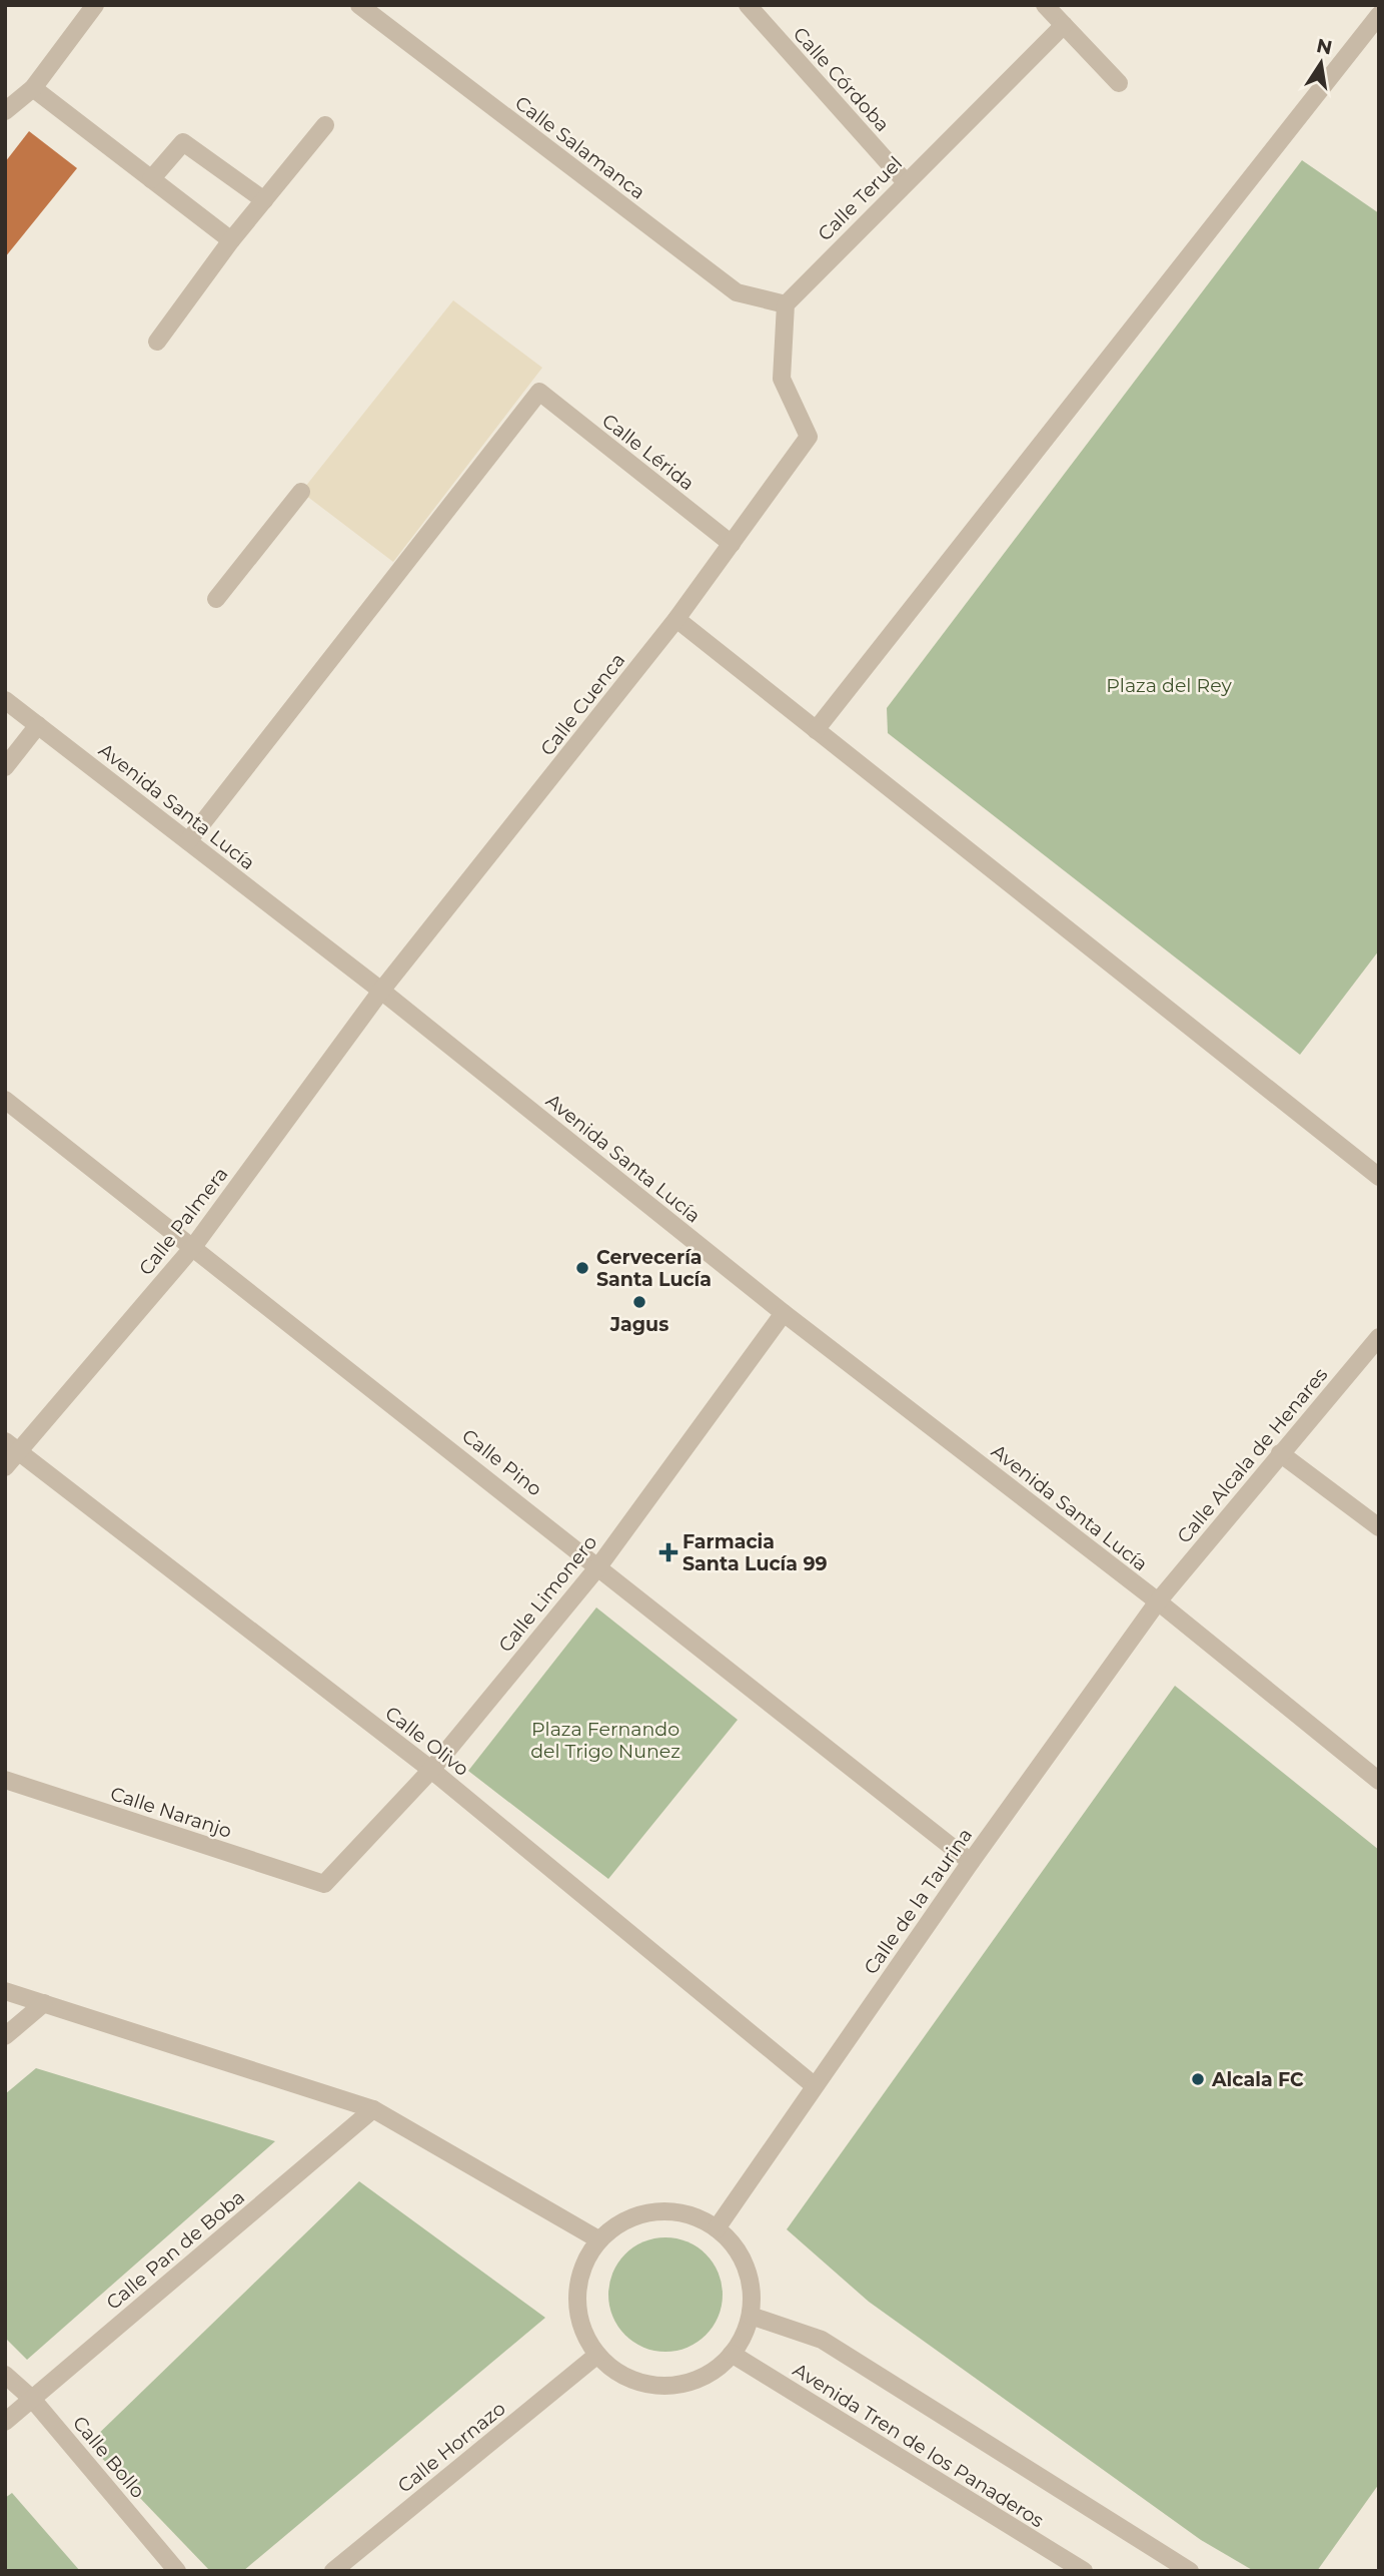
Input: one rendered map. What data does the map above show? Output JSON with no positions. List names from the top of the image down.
{
  "streets": {
    "street": [
      "Calle Córdoba",
      "Calle Salamanca",
      "Calle Teruel",
      "Calle Lérida",
      "Calle Cuenca",
      "Avenida Santa Lucía",
      "Calle Palmera",
      "Calle Alcala de Henares",
      "Calle Pino",
      "Calle Limonero",
      "Calle Olivo",
      "Calle Naranjo",
      "Calle de la Taurina",
      "Calle Pan de Boba",
      "Avenida Tren de los Panaderos",
      "Calle Hornazo",
      "Calle Bollo"
    ]
  },
  "crossings": [
    ["Calle Córdoba", "Calle Teruel"],
    ["Calle Salamanca", "Calle Teruel"],
    ["Calle Salamanca", "Calle Cuenca"],
    ["Calle Teruel", "Calle Cuenca"],
    ["Calle Lérida", "Calle Cuenca"],
    ["Calle Lérida", "Avenida Santa Lucía"],
    ["Calle Cuenca", "Avenida Santa Lucía"],
    ["Calle Cuenca", "Calle Palmera"],
    ["Avenida Santa Lucía", "Calle Palmera"],
    ["Avenida Santa Lucía", "Calle Alcala de Henares"],
    ["Avenida Santa Lucía", "Calle Limonero"],
    ["Avenida Santa Lucía", "Calle de la Taurina"],
    ["Calle Palmera", "Calle Pino"],
    ["Calle Palmera", "Calle Olivo"],
    ["Calle Alcala de Henares", "Calle de la Taurina"],
    ["Calle Pino", "Calle Limonero"],
    ["Calle Pino", "Calle de la Taurina"],
    ["Calle Limonero", "Calle Olivo"],
    ["Calle Limonero", "Calle Naranjo"],
    ["Calle Olivo", "Calle de la Taurina"],
    ["Calle de la Taurina", "Avenida Tren de los Panaderos"],
    ["Calle de la Taurina", "Calle Hornazo"],
    ["Calle Pan de Boba", "Calle Bollo"],
    ["Avenida Tren de los Panaderos", "Calle Hornazo"]
  ],
  "parks": ["Plaza del Rey", "Plaza Fernando del Trigo Nunez"],
  "places": {
    "other": ["Cervecería Santa Lucía", "Jagus", "Alcala FC"],
    "health": ["Farmacia Santa Lucía 99"]
  },
  "north": "top"
}
